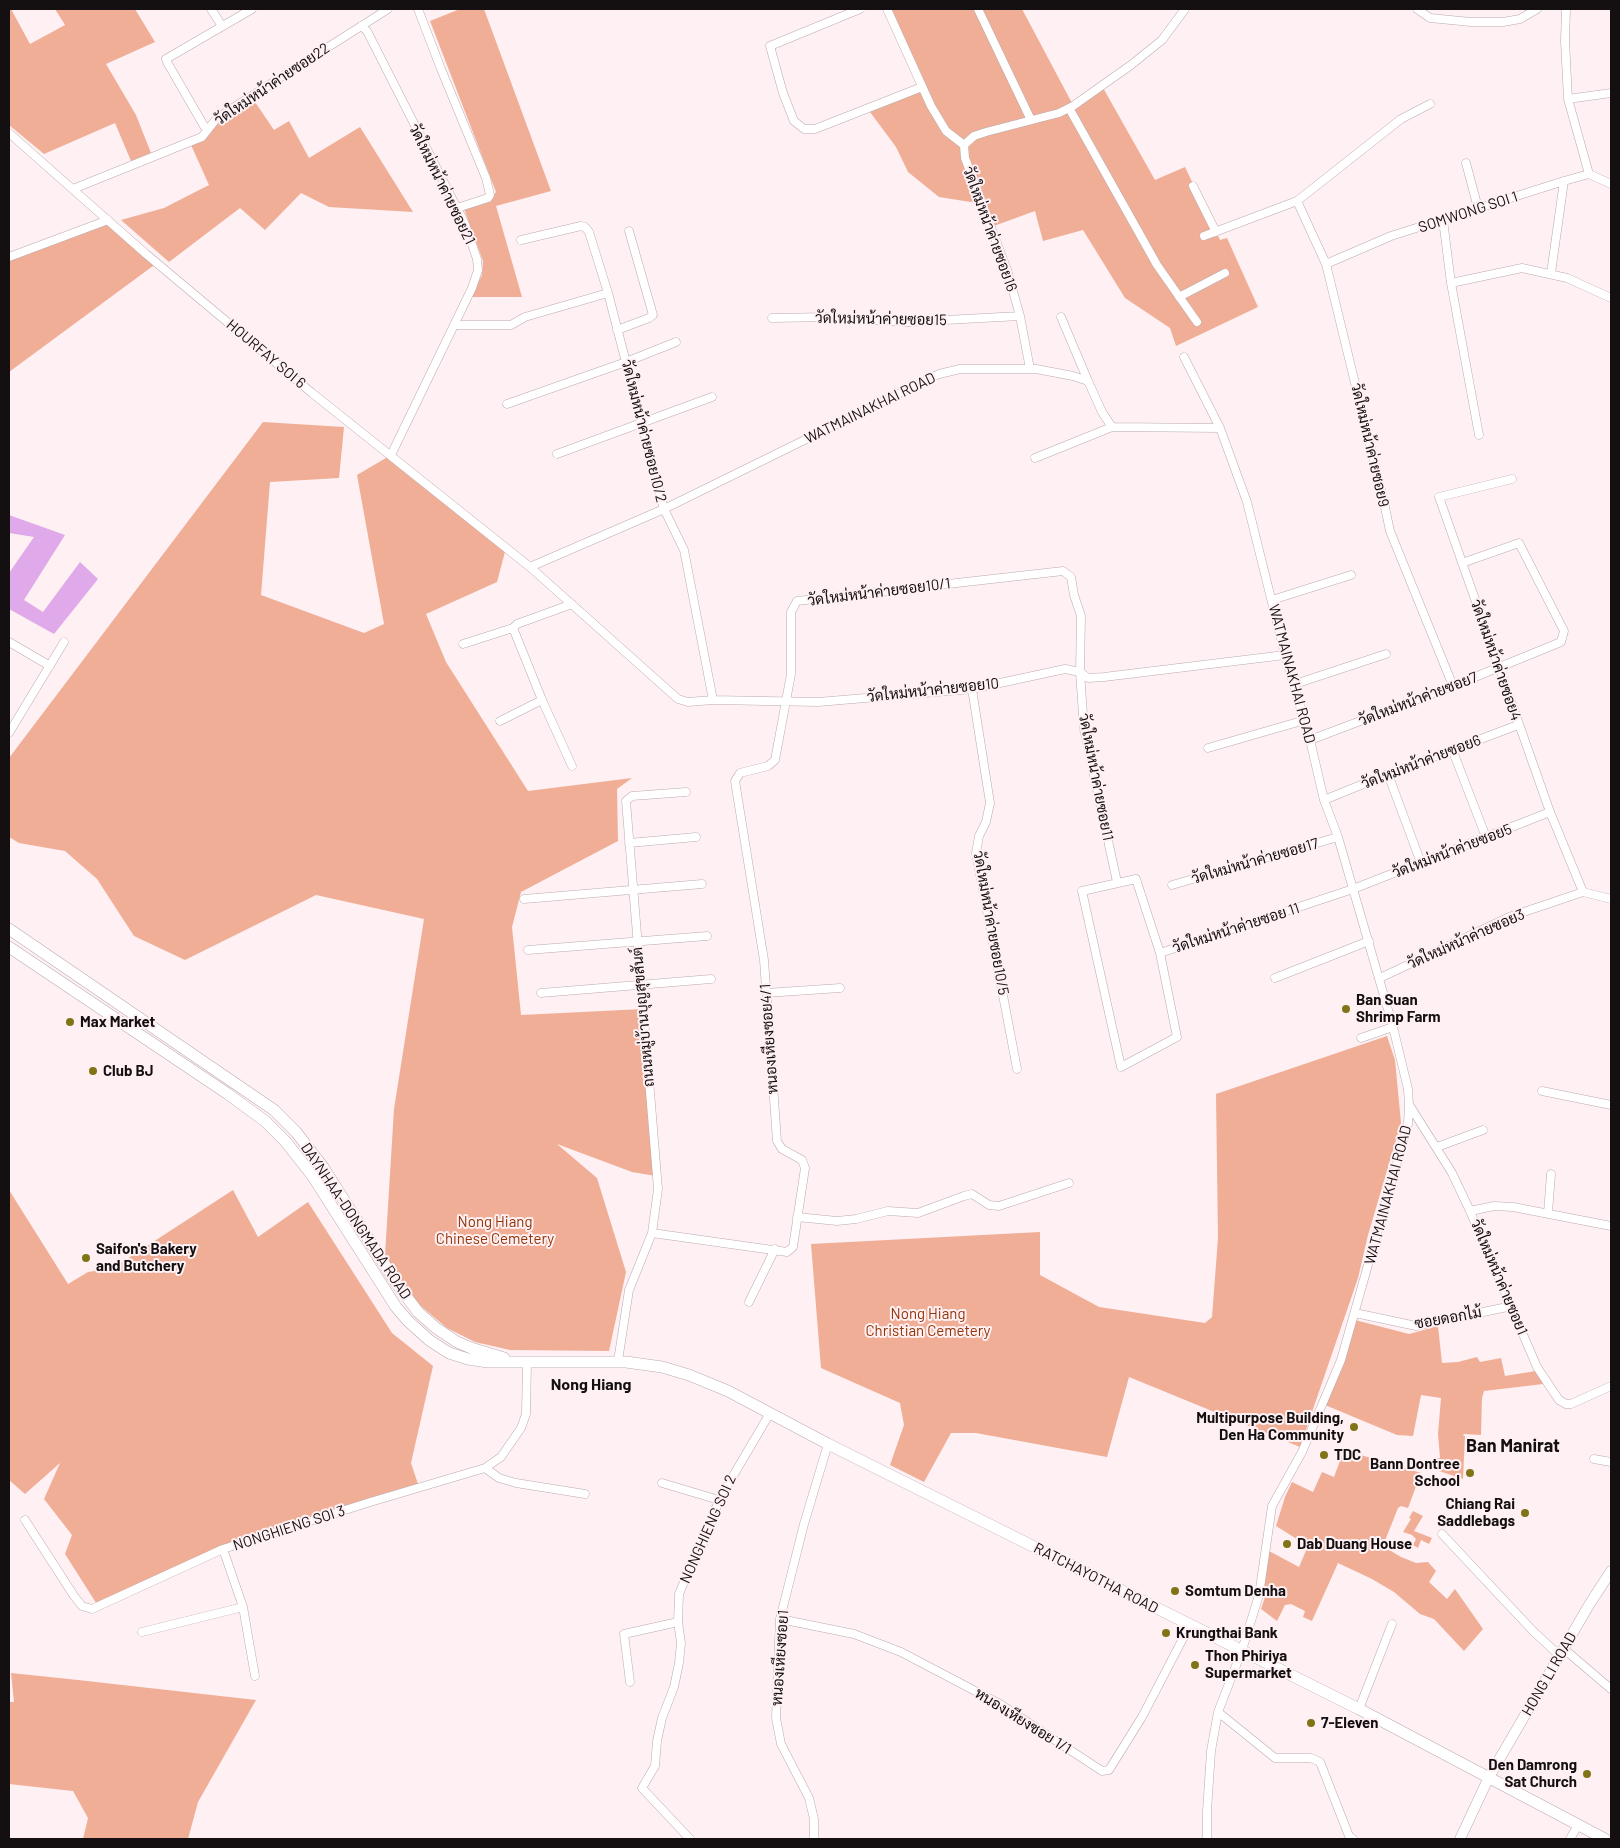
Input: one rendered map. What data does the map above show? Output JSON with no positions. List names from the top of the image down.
{
  "streets": {
    "main road": ["DAYNHAA-DONGMADA ROAD", "RATCHAYOTHA ROAD"],
    "street": [
      "วัดใหม่หน้าค่ายซอย22",
      "วัดใหม่หน้าค่ายซอย21",
      "SOMWONG SOI 1",
      "วัดใหม่หน้าค่ายซอย16",
      "วัดใหม่หน้าค่ายซอย15",
      "HOURFAY SOI 6",
      "WATMAINAKHAI ROAD",
      "วัดใหม่หน้าค่ายซอย10/2",
      "วัดใหม่หน้าค่ายซอย9",
      "วัดใหม่หน้าค่ายซอย10/1",
      "วัดใหม่หน้าค่ายซอย4",
      "วัดใหม่หน้าค่ายซอย10",
      "วัดใหม่หน้าค่ายซอย7",
      "วัดใหม่หน้าค่ายซอย6",
      "วัดใหม่หน้าค่ายซอย11",
      "วัดใหม่หน้าค่ายซอย5",
      "วัดใหม่หน้าค่ายซอย17",
      "วัดใหม่หน้าค่ายซอย10/5",
      "วัดใหม่หน้าค่ายซอย 11",
      "วัดใหม่หน้าค่ายซอย3",
      "ถนนหมู่บ้านบุญสุขสันต์",
      "หนองเหียงซอย4/1",
      "วัดใหม่หน้าค่ายซอย1",
      "ซอยดอกไม้",
      "NONGHIENG SOI 3",
      "NONGHIENG SOI 2",
      "หนองเหียงซอย1",
      "HONG LI ROAD",
      "หนองเหียงซอย 1/1"
    ]
  },
  "crossings": [
    ["วัดใหม่หน้าค่ายซอย22", "วัดใหม่หน้าค่ายซอย21"],
    ["วัดใหม่หน้าค่ายซอย22", "HOURFAY SOI 6"],
    ["วัดใหม่หน้าค่ายซอย21", "HOURFAY SOI 6"],
    ["SOMWONG SOI 1", "วัดใหม่หน้าค่ายซอย9"],
    ["วัดใหม่หน้าค่ายซอย16", "วัดใหม่หน้าค่ายซอย15"],
    ["วัดใหม่หน้าค่ายซอย16", "WATMAINAKHAI ROAD"],
    ["HOURFAY SOI 6", "WATMAINAKHAI ROAD"],
    ["HOURFAY SOI 6", "วัดใหม่หน้าค่ายซอย10/2"],
    ["HOURFAY SOI 6", "วัดใหม่หน้าค่ายซอย10"],
    ["WATMAINAKHAI ROAD", "วัดใหม่หน้าค่ายซอย10/2"],
    ["WATMAINAKHAI ROAD", "วัดใหม่หน้าค่ายซอย10"],
    ["WATMAINAKHAI ROAD", "วัดใหม่หน้าค่ายซอย7"],
    ["WATMAINAKHAI ROAD", "วัดใหม่หน้าค่ายซอย6"],
    ["WATMAINAKHAI ROAD", "วัดใหม่หน้าค่ายซอย5"],
    ["WATMAINAKHAI ROAD", "วัดใหม่หน้าค่ายซอย17"],
    ["WATMAINAKHAI ROAD", "วัดใหม่หน้าค่ายซอย 11"],
    ["WATMAINAKHAI ROAD", "วัดใหม่หน้าค่ายซอย3"],
    ["WATMAINAKHAI ROAD", "วัดใหม่หน้าค่ายซอย1"],
    ["WATMAINAKHAI ROAD", "ซอยดอกไม้"],
    ["WATMAINAKHAI ROAD", "RATCHAYOTHA ROAD"],
    ["วัดใหม่หน้าค่ายซอย10/2", "วัดใหม่หน้าค่ายซอย10"],
    ["วัดใหม่หน้าค่ายซอย9", "วัดใหม่หน้าค่ายซอย7"],
    ["วัดใหม่หน้าค่ายซอย10/1", "วัดใหม่หน้าค่ายซอย10"],
    ["วัดใหม่หน้าค่ายซอย10/1", "วัดใหม่หน้าค่ายซอย11"],
    ["วัดใหม่หน้าค่ายซอย10/1", "หนองเหียงซอย4/1"],
    ["วัดใหม่หน้าค่ายซอย4", "วัดใหม่หน้าค่ายซอย7"],
    ["วัดใหม่หน้าค่ายซอย4", "วัดใหม่หน้าค่ายซอย6"],
    ["วัดใหม่หน้าค่ายซอย4", "วัดใหม่หน้าค่ายซอย5"],
    ["วัดใหม่หน้าค่ายซอย4", "วัดใหม่หน้าค่ายซอย3"],
    ["วัดใหม่หน้าค่ายซอย10", "วัดใหม่หน้าค่ายซอย11"],
    ["วัดใหม่หน้าค่ายซอย10", "วัดใหม่หน้าค่ายซอย10/5"],
    ["วัดใหม่หน้าค่ายซอย10", "หนองเหียงซอย4/1"],
    ["วัดใหม่หน้าค่ายซอย11", "วัดใหม่หน้าค่ายซอย 11"],
    ["วัดใหม่หน้าค่ายซอย5", "วัดใหม่หน้าค่ายซอย 11"],
    ["ถนนหมู่บ้านบุญสุขสันต์", "หนองเหียงซอย4/1"],
    ["ถนนหมู่บ้านบุญสุขสันต์", "DAYNHAA-DONGMADA ROAD"],
    ["DAYNHAA-DONGMADA ROAD", "NONGHIENG SOI 3"],
    ["DAYNHAA-DONGMADA ROAD", "NONGHIENG SOI 2"],
    ["DAYNHAA-DONGMADA ROAD", "RATCHAYOTHA ROAD"],
    ["วัดใหม่หน้าค่ายซอย1", "ซอยดอกไม้"],
    ["RATCHAYOTHA ROAD", "หนองเหียงซอย1"],
    ["RATCHAYOTHA ROAD", "HONG LI ROAD"],
    ["RATCHAYOTHA ROAD", "หนองเหียงซอย 1/1"],
    ["หนองเหียงซอย1", "หนองเหียงซอย 1/1"]
  ],
  "districts": ["Nong Hiang", "Ban Manirat"],
  "parks": ["Nong Hiang Chinese Cemetery", "Nong Hiang Christian Cemetery"],
  "places": [
    "Ban Suan Shrimp Farm",
    "Max Market",
    "Club BJ",
    "Saifon's Bakery and Butchery",
    "Multipurpose Building, Den Ha Community",
    "TDC",
    "Bann Dontree School",
    "Chiang Rai Saddlebags",
    "Dab Duang House",
    "Somtum Denha",
    "Krungthai Bank",
    "Thon Phiriya Supermarket",
    "7-Eleven",
    "Den Damrong Sat Church"
  ]
}
